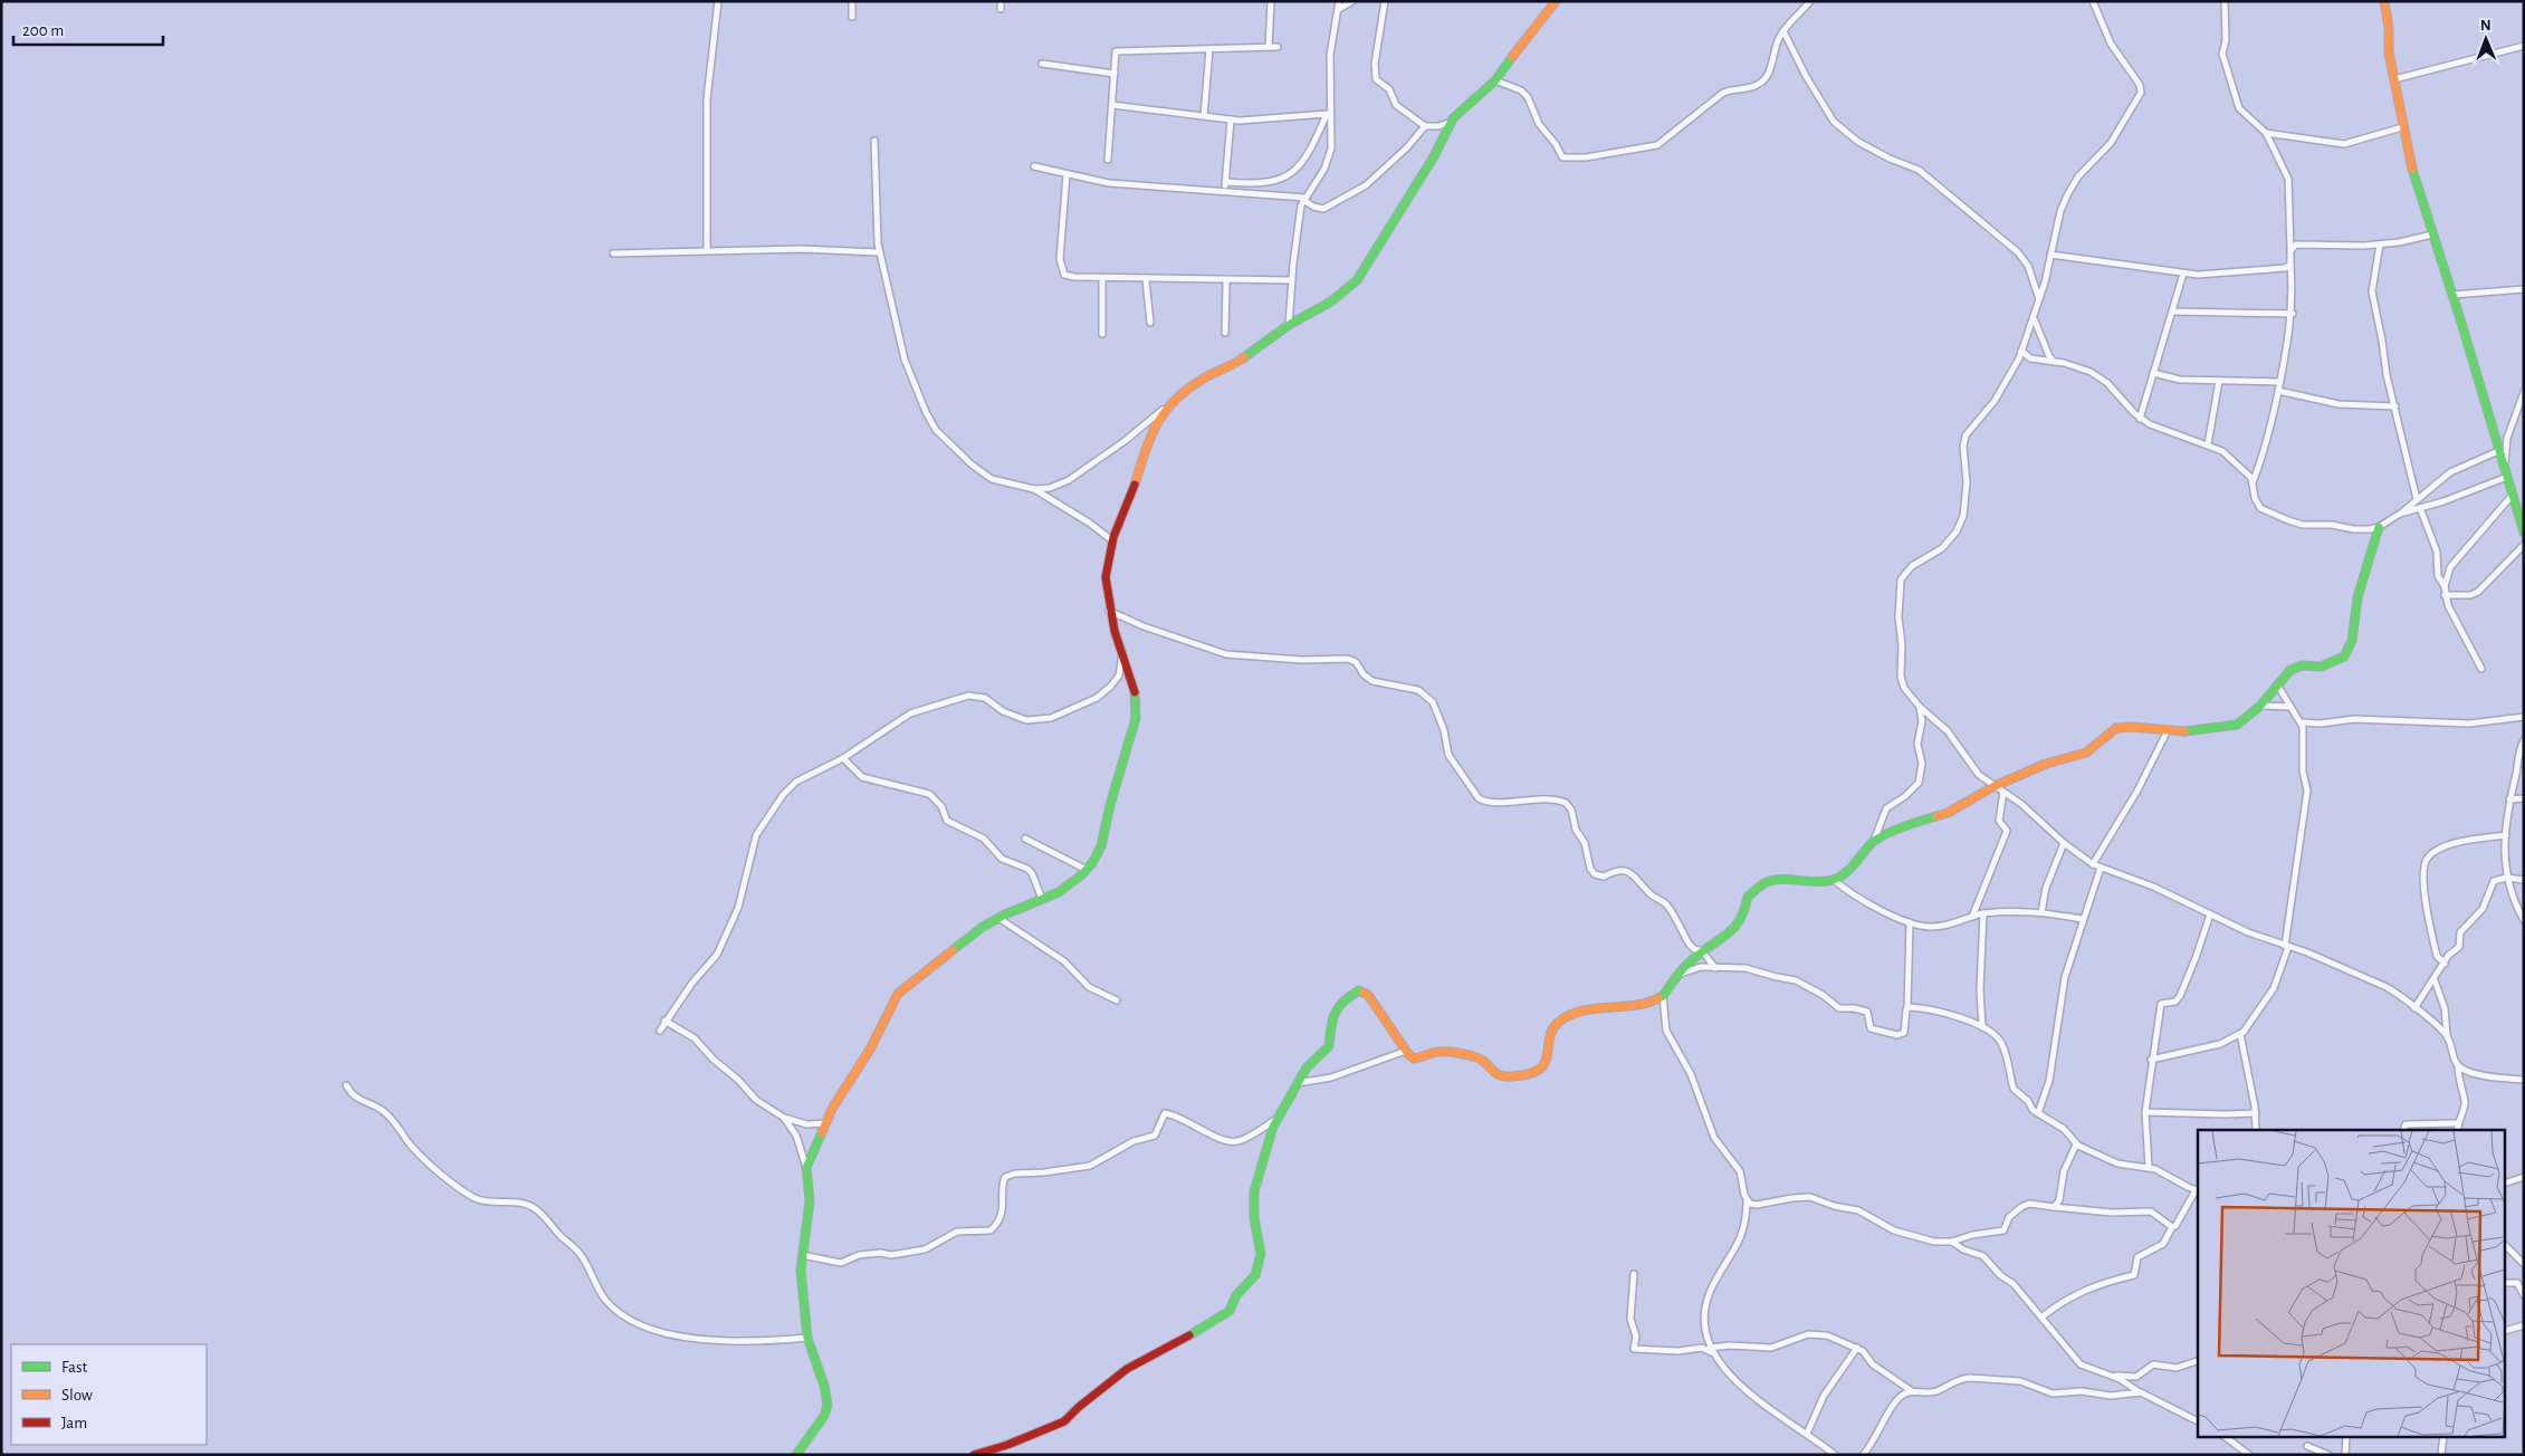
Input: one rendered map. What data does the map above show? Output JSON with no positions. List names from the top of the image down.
{
  "legend": ["Fast", "Slow", "Jam"],
  "scale_bar": "200 m",
  "north": "top"
}
